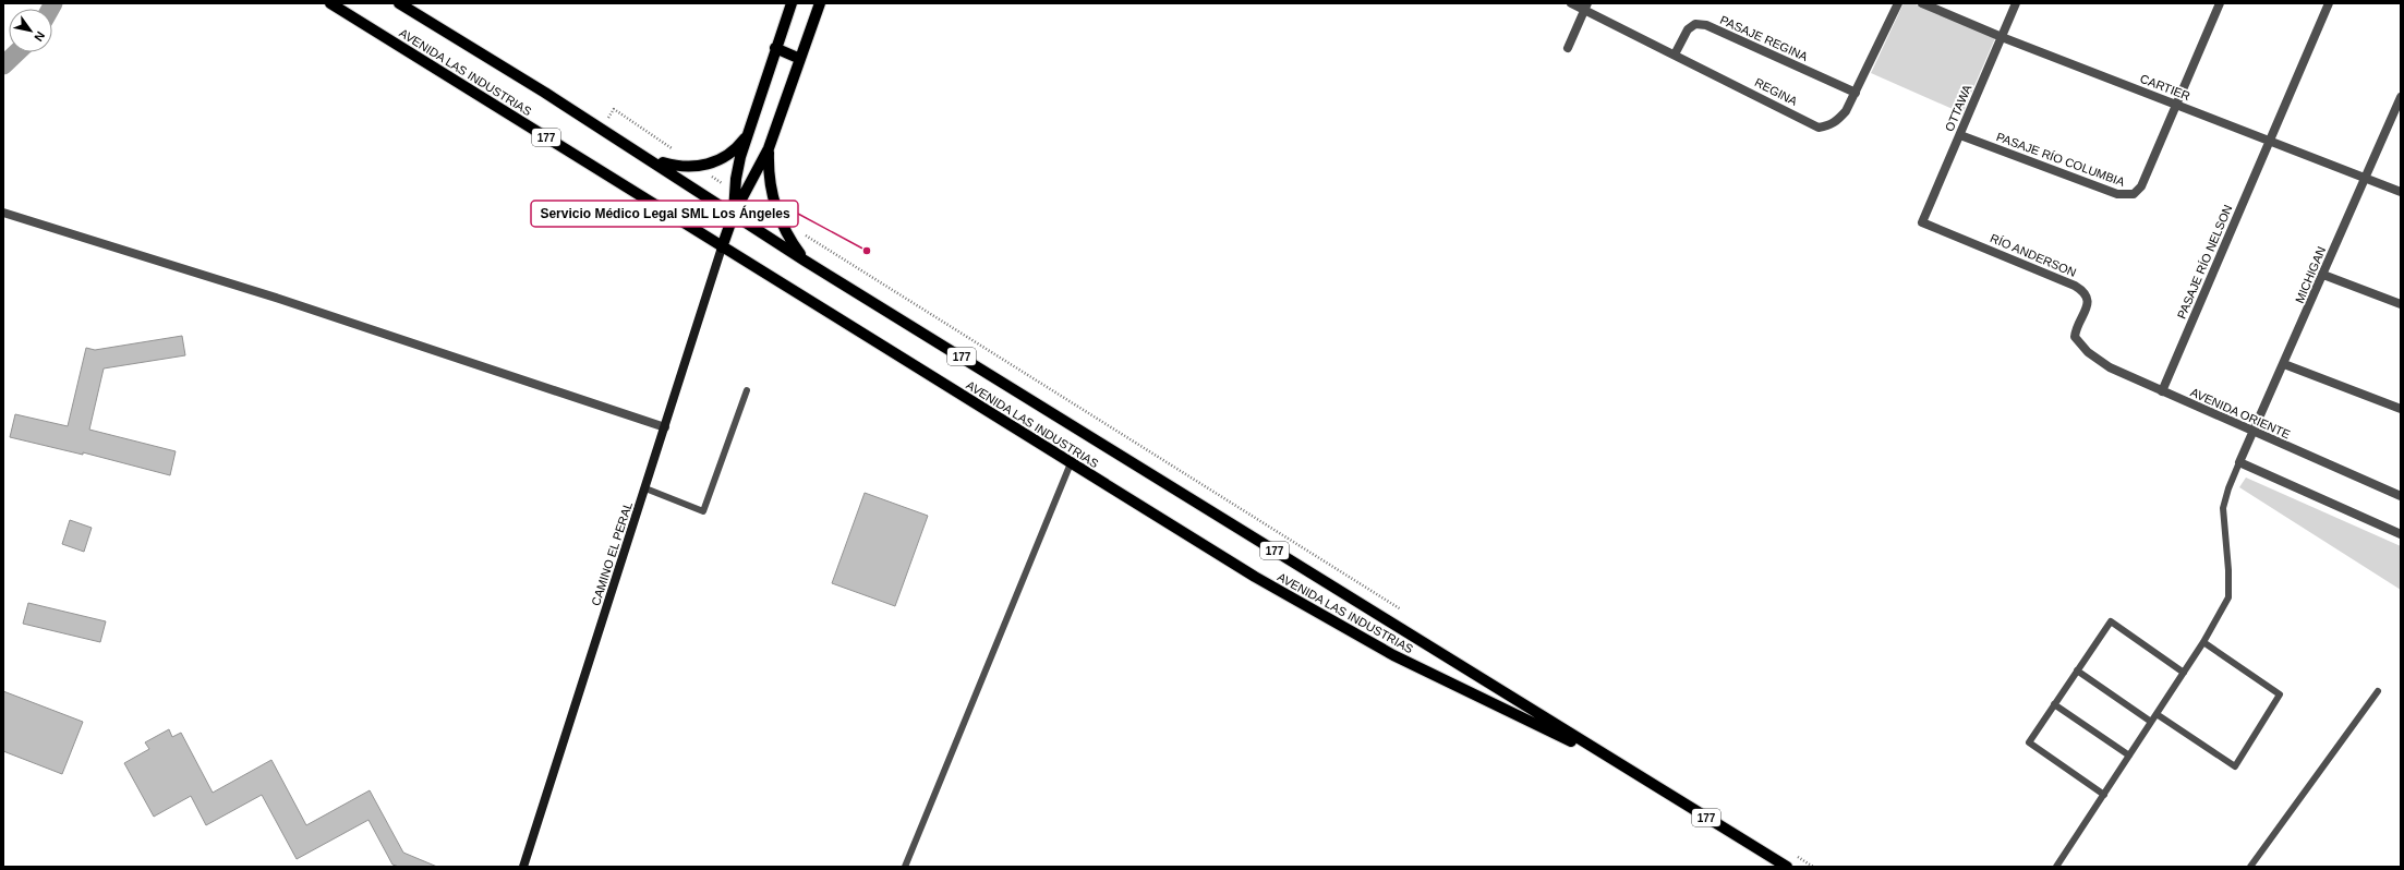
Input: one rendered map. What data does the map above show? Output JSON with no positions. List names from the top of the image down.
{
  "streets": {
    "main road": ["AVENIDA LAS INDUSTRIAS", "177"],
    "street": [
      "PASAJE REGINA",
      "CARTIER",
      "REGINA",
      "OTTAWA",
      "PASAJE RÍO COLUMBIA",
      "RÍO ANDERSON",
      "PASAJE RÍO NELSON",
      "MICHIGAN",
      "AVENIDA ORIENTE",
      "CAMINO EL PERAL"
    ]
  },
  "crossings": [
    ["PASAJE REGINA", "REGINA"],
    ["AVENIDA LAS INDUSTRIAS", "CAMINO EL PERAL"],
    ["CARTIER", "OTTAWA"],
    ["CARTIER", "PASAJE RÍO COLUMBIA"],
    ["CARTIER", "PASAJE RÍO NELSON"],
    ["CARTIER", "MICHIGAN"],
    ["OTTAWA", "PASAJE RÍO COLUMBIA"],
    ["OTTAWA", "RÍO ANDERSON"],
    ["RÍO ANDERSON", "AVENIDA ORIENTE"],
    ["PASAJE RÍO NELSON", "AVENIDA ORIENTE"],
    ["MICHIGAN", "AVENIDA ORIENTE"]
  ],
  "places": ["Servicio Médico Legal SML Los Ángeles"],
  "north": "bottom right"
}
